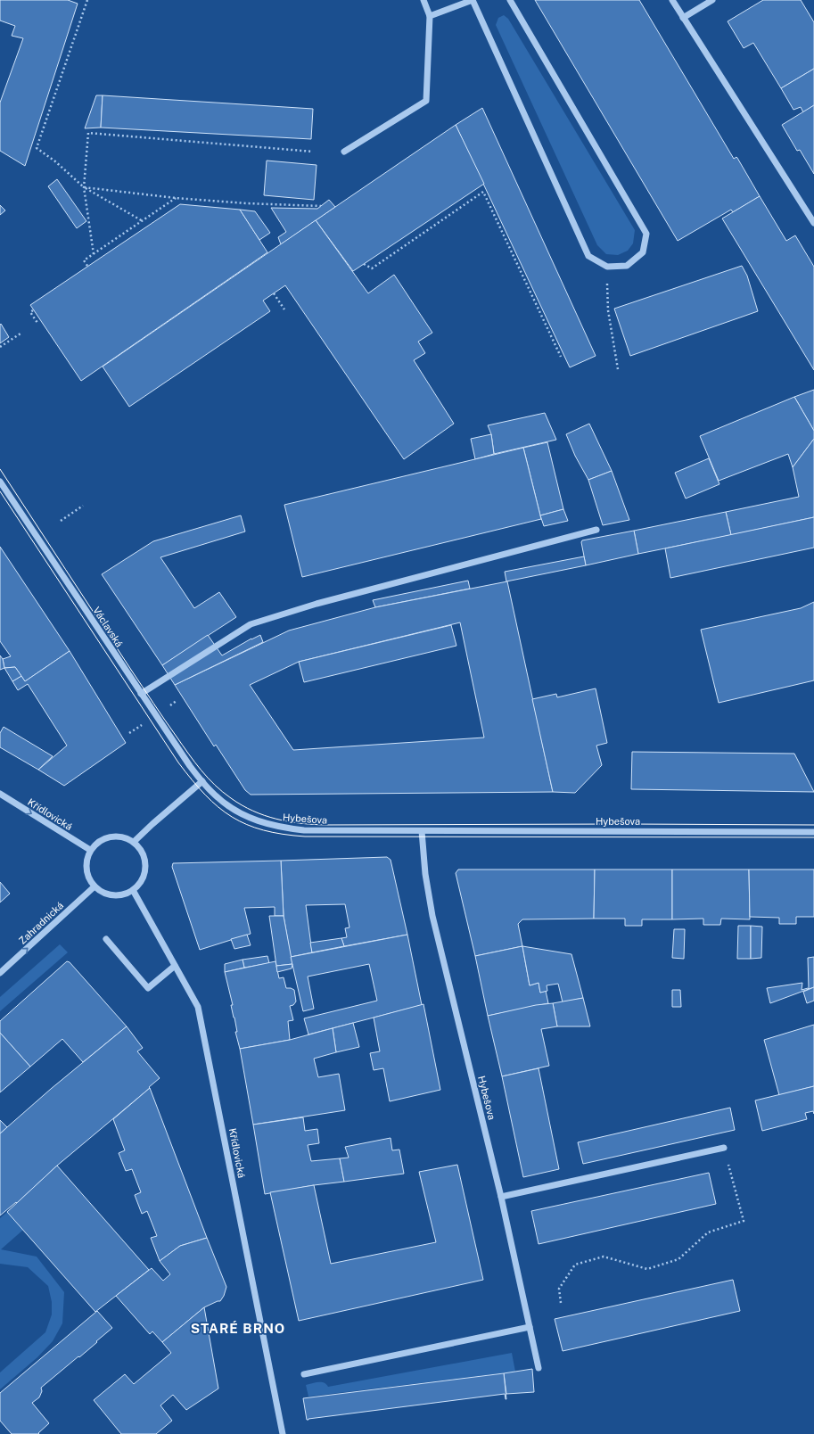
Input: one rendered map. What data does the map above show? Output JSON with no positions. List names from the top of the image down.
{
  "streets": {
    "street": [
      "Václavská",
      "Křídlovická",
      "Hybešova",
      "Zahradnická"
    ]
  },
  "crossings": [
    ["Václavská", "Hybešova"],
    ["Křídlovická", "Zahradnická"]
  ],
  "one_way": ["Zahradnická"],
  "districts": ["STARÉ BRNO"]
}
